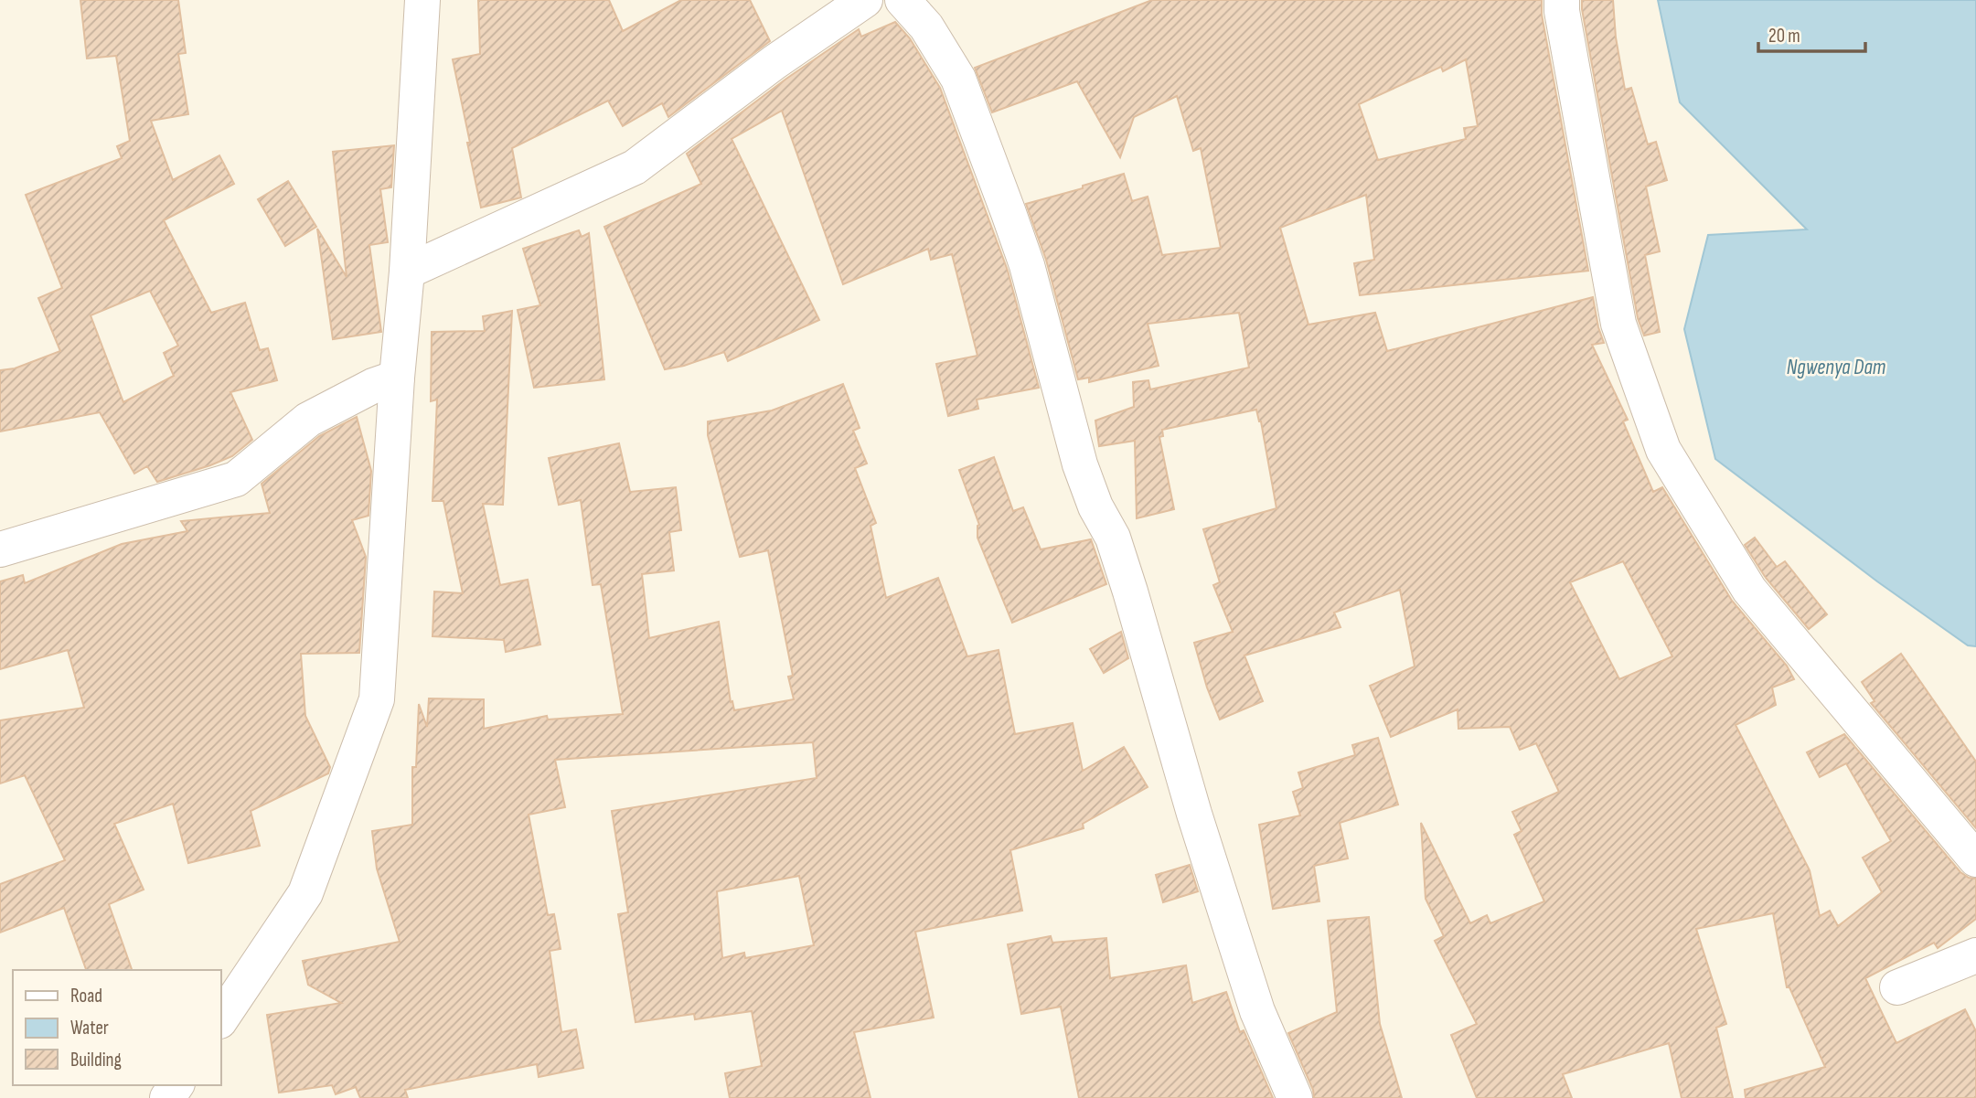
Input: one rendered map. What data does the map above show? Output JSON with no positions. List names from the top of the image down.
{
  "water": ["Ngwenya Dam"],
  "legend": ["Road", "Water", "Building"],
  "scale_bar": "20 m"
}
